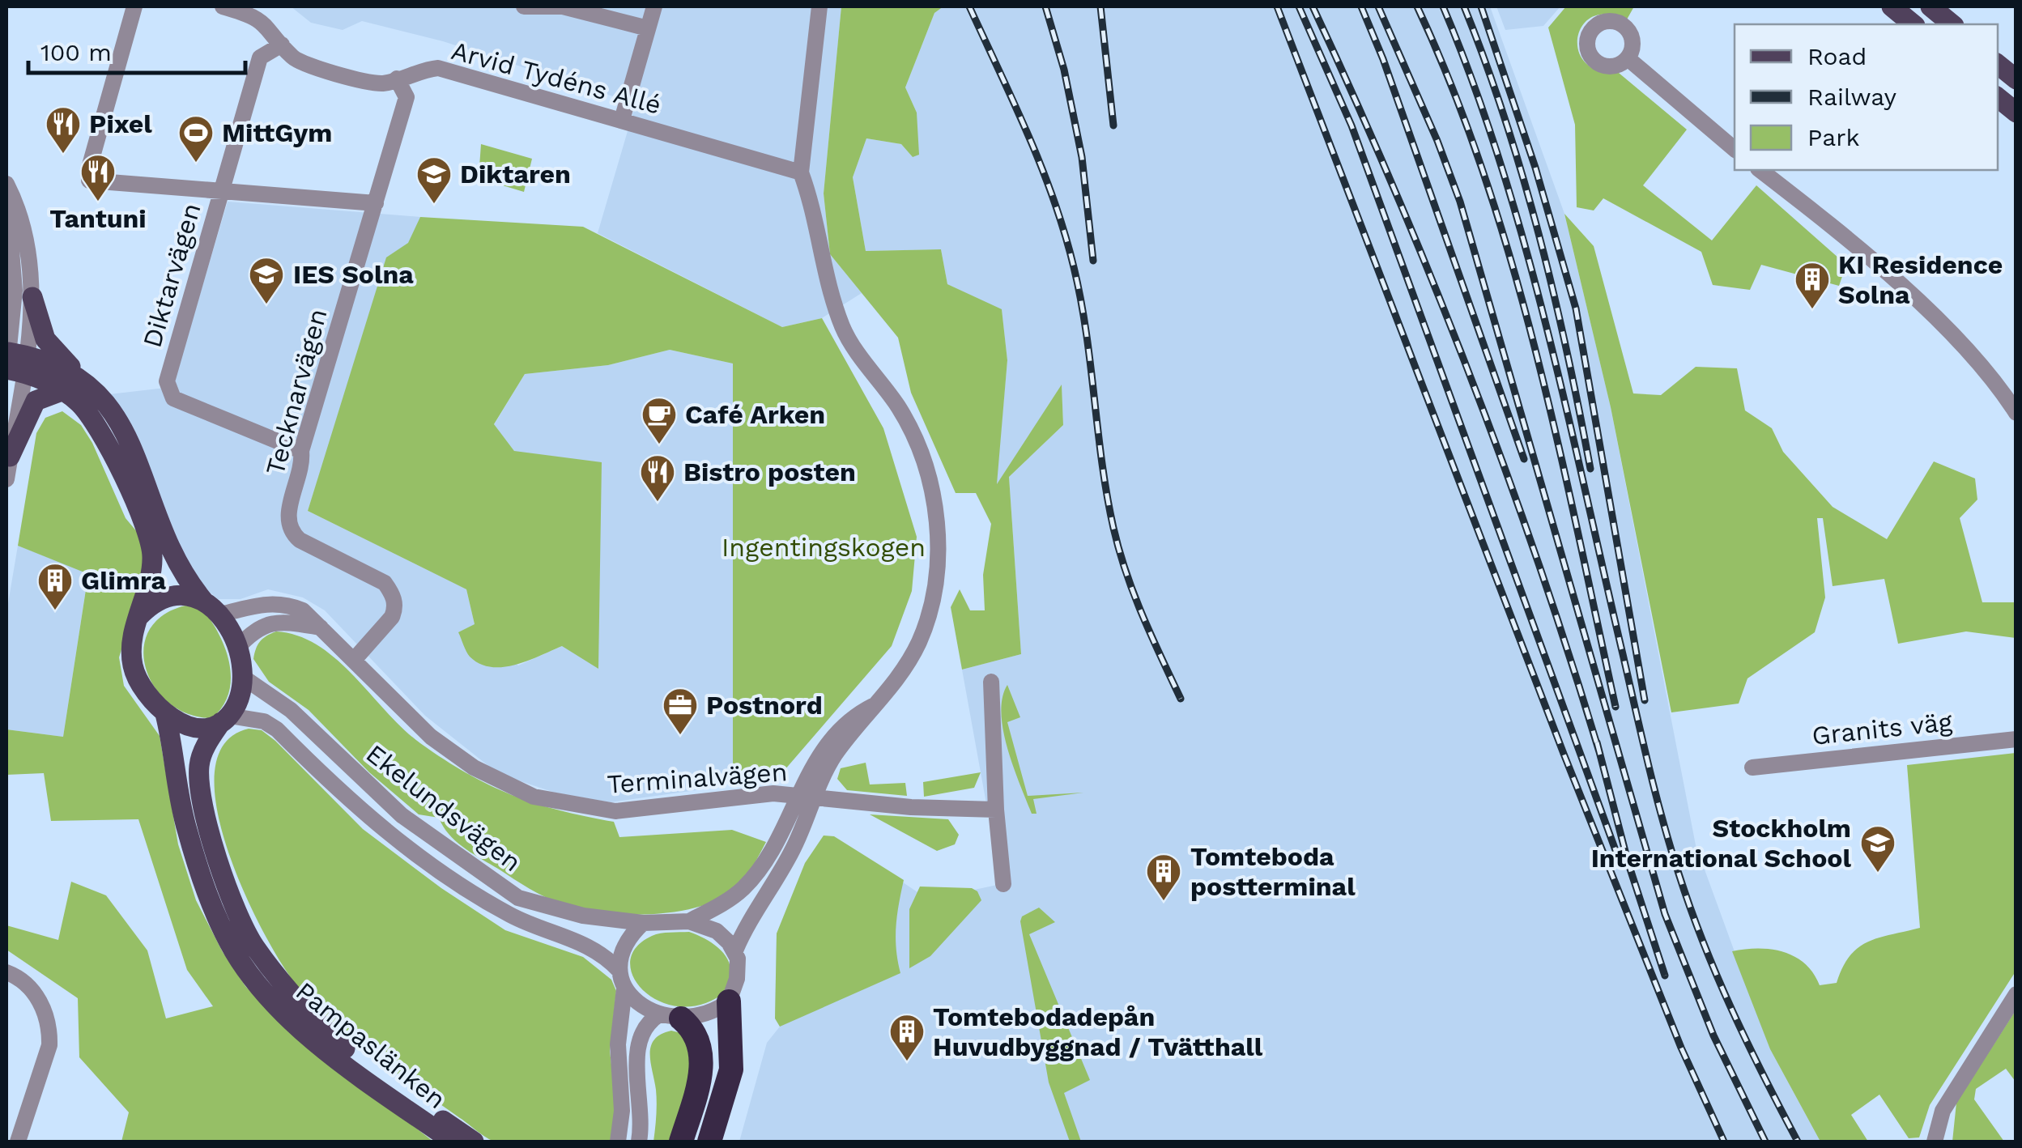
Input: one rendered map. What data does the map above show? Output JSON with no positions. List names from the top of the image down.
{
  "streets": {
    "main road": ["Ekelundsvägen", "Pampaslänken"],
    "street": [
      "Arvid Tydéns Allé",
      "Diktarvägen",
      "Tecknarvägen",
      "Granits väg",
      "Terminalvägen"
    ]
  },
  "crossings": [
    ["Arvid Tydéns Allé", "Diktarvägen"],
    ["Arvid Tydéns Allé", "Tecknarvägen"],
    ["Diktarvägen", "Tecknarvägen"],
    ["Tecknarvägen", "Terminalvägen"],
    ["Terminalvägen", "Ekelundsvägen"],
    ["Terminalvägen", "Pampaslänken"],
    ["Ekelundsvägen", "Pampaslänken"]
  ],
  "parks": ["Ingentingskogen"],
  "places": {
    "restaurant": ["Pixel", "Tantuni", "Bistro posten"],
    "sports": ["MittGym"],
    "school or university": ["Diktaren", "IES Solna", "Stockholm International School"],
    "building": [
      "KI Residence Solna",
      "Glimra",
      "Tomteboda postterminal",
      "Tomtebodadepån Huvudbyggnad / Tvätthall"
    ],
    "cafe": ["Café Arken"],
    "office": ["Postnord"]
  },
  "legend": ["Road", "Railway", "Park"],
  "scale_bar": "100 m"
}
